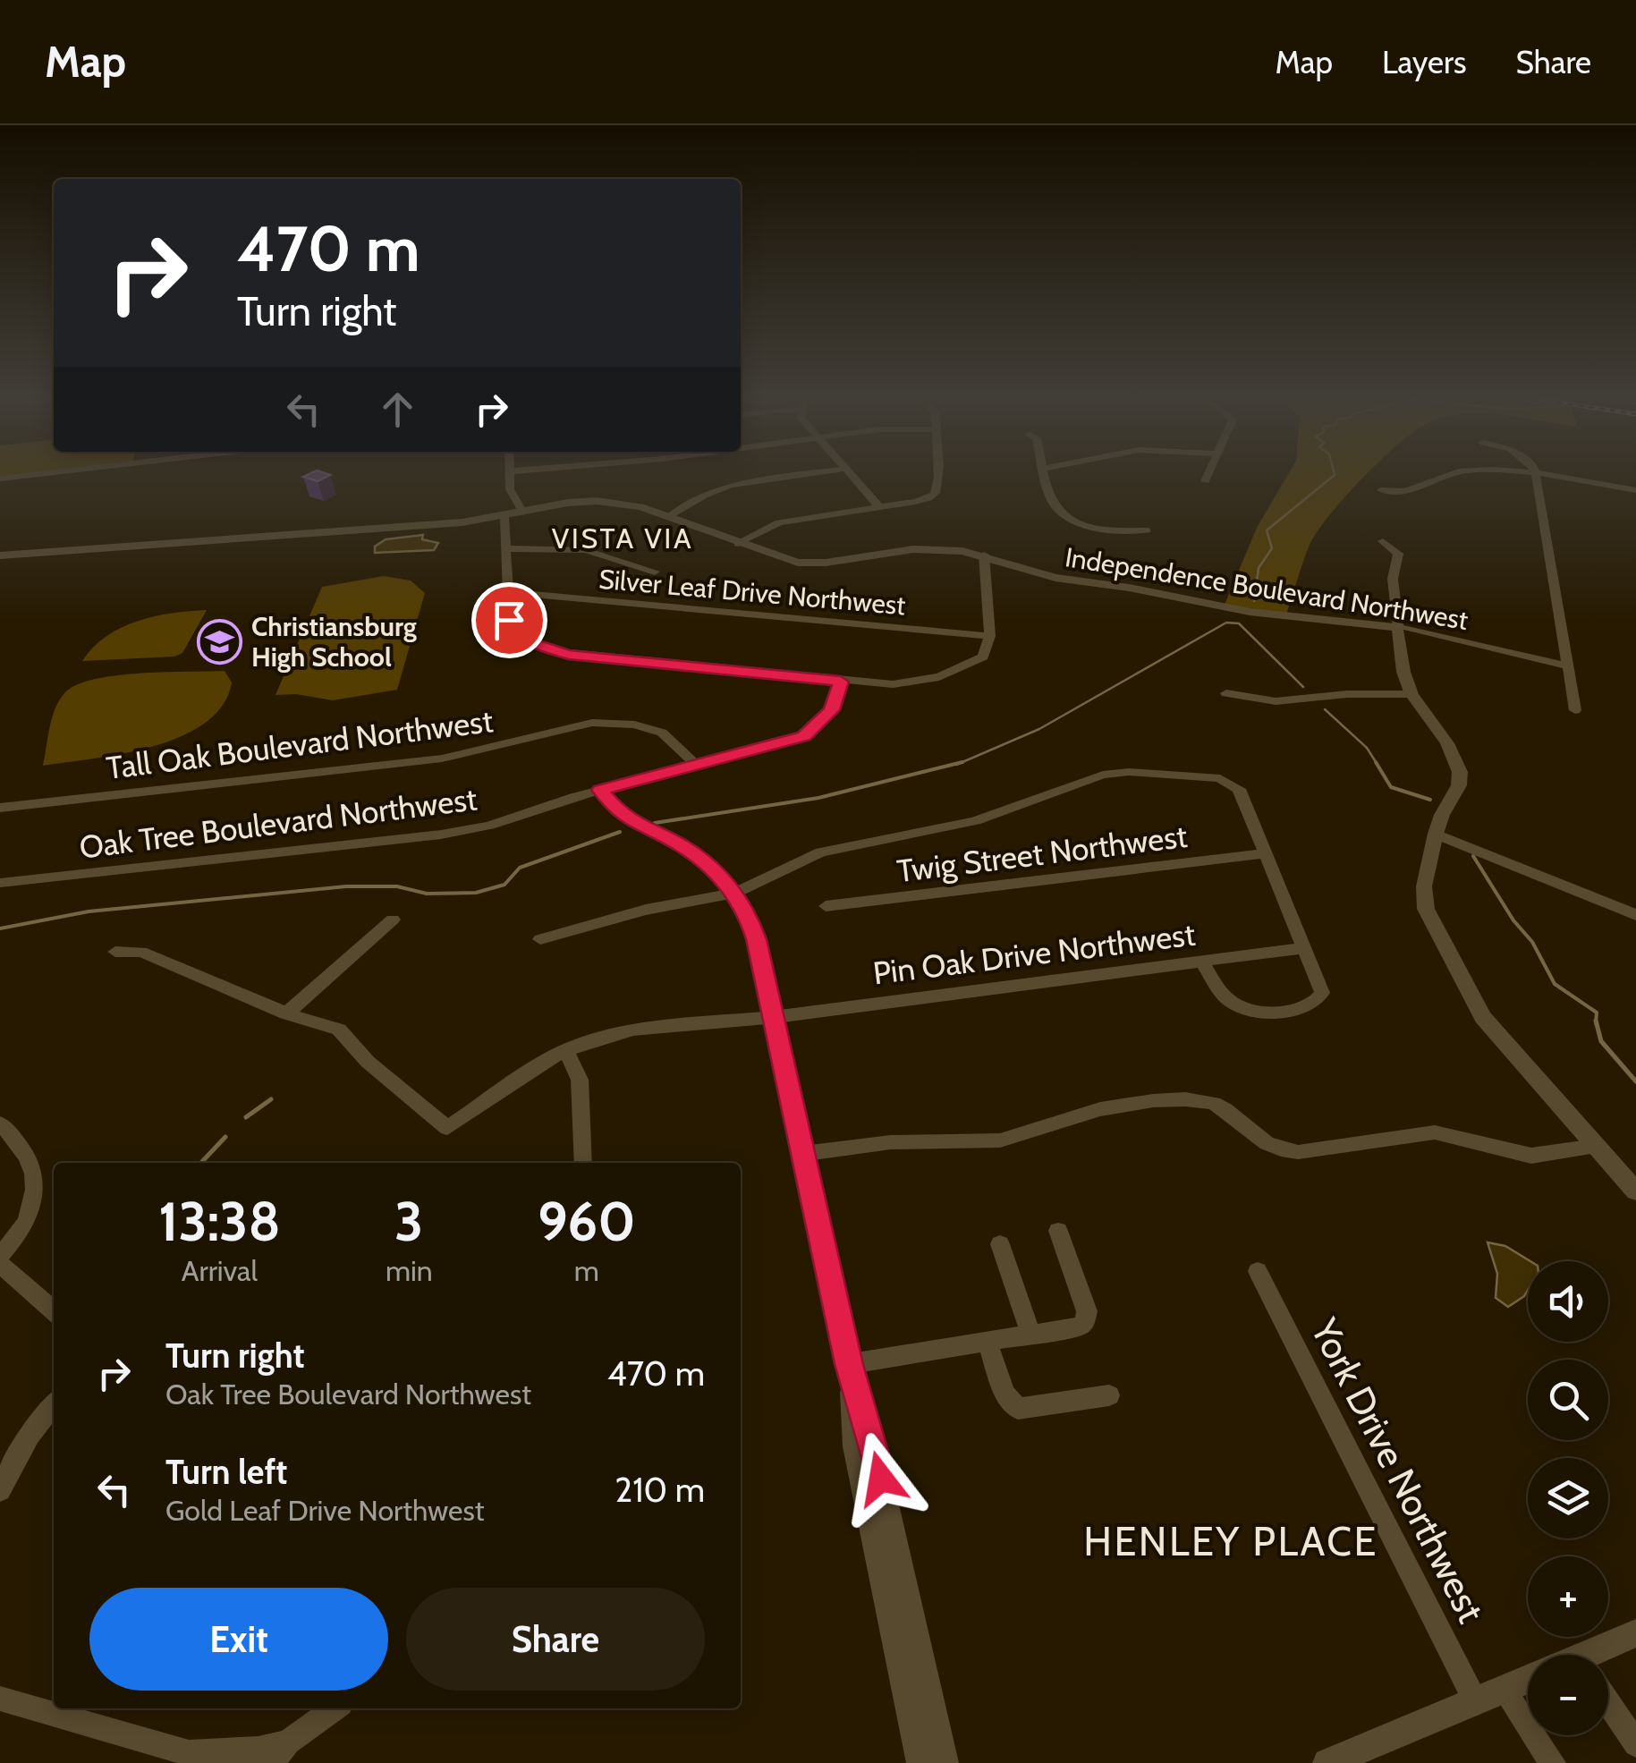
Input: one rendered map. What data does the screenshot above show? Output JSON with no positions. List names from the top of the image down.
{
  "streets": {
    "street": [
      "Independence Boulevard Northwest",
      "Silver Leaf Drive Northwest",
      "Tall Oak Boulevard Northwest",
      "Oak Tree Boulevard Northwest",
      "Twig Street Northwest",
      "Pin Oak Drive Northwest",
      "York Drive Northwest"
    ]
  },
  "crossings": [
    ["Tall Oak Boulevard Northwest", "Oak Tree Boulevard Northwest"]
  ],
  "districts": ["VISTA VIA", "HENLEY PLACE"],
  "places": {
    "school or university": ["Christiansburg High School"]
  },
  "page": {
    "header": "Map",
    "nav": ["Map", "Layers", "Share"],
    "turn": ["470 m", "Turn right"],
    "eta": [
      "13:38",
      "Arrival",
      "3",
      "min",
      "960",
      "m"
    ],
    "map_buttons": ["+", "−"],
    "list": [
      {
        "name": "Turn right",
        "note": "Oak Tree Boulevard Northwest",
        "value": "470 m"
      },
      {
        "name": "Turn left",
        "note": "Gold Leaf Drive Northwest",
        "value": "210 m"
      }
    ],
    "buttons": ["Exit", "Share"]
  }
}
